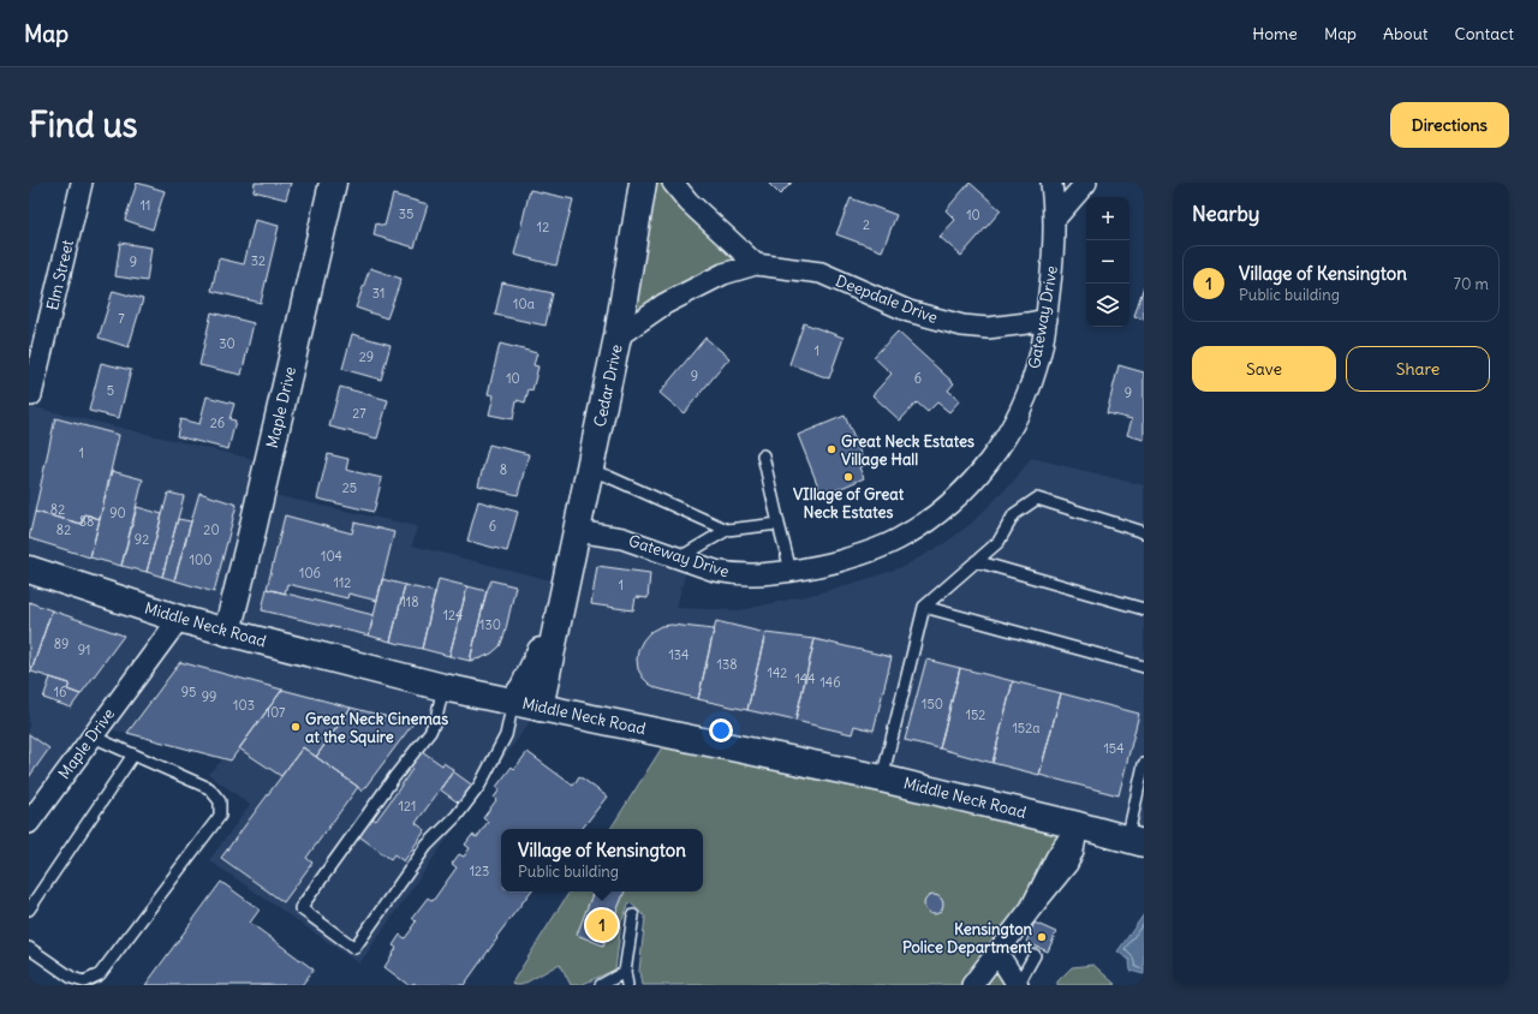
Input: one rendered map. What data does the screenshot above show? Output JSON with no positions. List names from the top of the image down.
{
  "streets": {
    "street": [
      "Elm Street",
      "Deepdale Drive",
      "Gateway Drive",
      "Cedar Drive",
      "Maple Drive",
      "Middle Neck Road"
    ]
  },
  "crossings": [
    ["Deepdale Drive", "Gateway Drive"],
    ["Deepdale Drive", "Cedar Drive"],
    ["Gateway Drive", "Cedar Drive"],
    ["Cedar Drive", "Middle Neck Road"],
    ["Maple Drive", "Middle Neck Road"]
  ],
  "places": [
    "Great Neck Estates Village Hall",
    "VIllage of Great Neck Estates",
    "Great Neck Cinemas at the Squire",
    "Kensington Police Department"
  ],
  "house_numbers": [
    "11",
    "35",
    "10",
    "2",
    "12",
    "32",
    "9",
    "31",
    "10a",
    "7",
    "30",
    "1",
    "29",
    "9",
    "10",
    "6",
    "5",
    "9",
    "27",
    "26",
    "1",
    "8",
    "25",
    "82",
    "90",
    "88",
    "6",
    "82",
    "20",
    "92",
    "104",
    "100",
    "106",
    "112",
    "1",
    "118",
    "124",
    "130",
    "89",
    "91",
    "134",
    "138",
    "142",
    "144",
    "146",
    "16",
    "95",
    "99",
    "150",
    "103",
    "107",
    "152",
    "152a",
    "154",
    "121",
    "123"
  ],
  "page": {
    "header": "Map",
    "nav": [
      "Home",
      "Map",
      "About",
      "Contact"
    ],
    "buttons": [
      "Directions",
      ["Save", "Share"]
    ],
    "title": "Find us",
    "heading": "Nearby",
    "map_buttons": ["+", "−"],
    "list": [
      {
        "mark": "1",
        "name": "Village of Kensington",
        "note": "Public building",
        "value": "70 m"
      }
    ],
    "popup": ["Village of Kensington", "Public building"],
    "pins": "1"
  }
}
